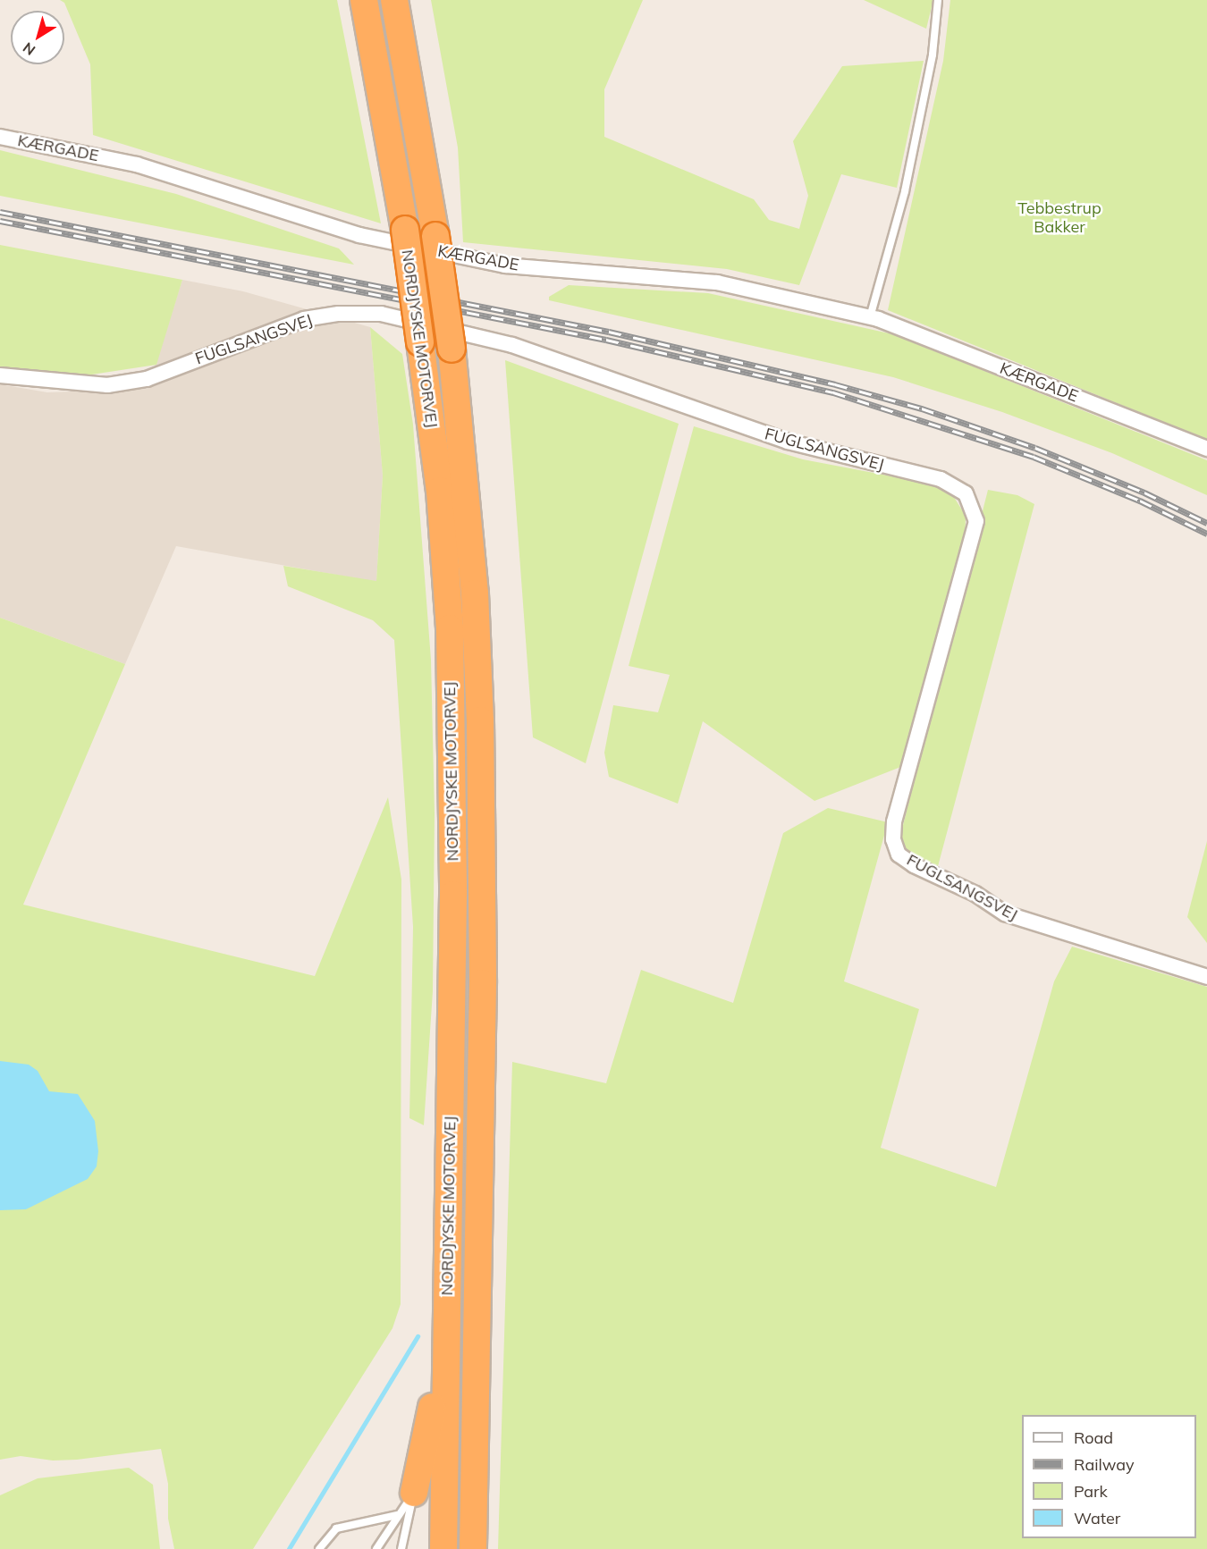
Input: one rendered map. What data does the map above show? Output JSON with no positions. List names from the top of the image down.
{
  "streets": {
    "highway": ["NORDJYSKE MOTORVEJ"],
    "street": ["KÆRGADE", "FUGLSANGSVEJ"]
  },
  "parks": ["Tebbestrup Bakker"],
  "legend": [
    "Road",
    "Railway",
    "Park",
    "Water"
  ],
  "north": "bottom left"
}
